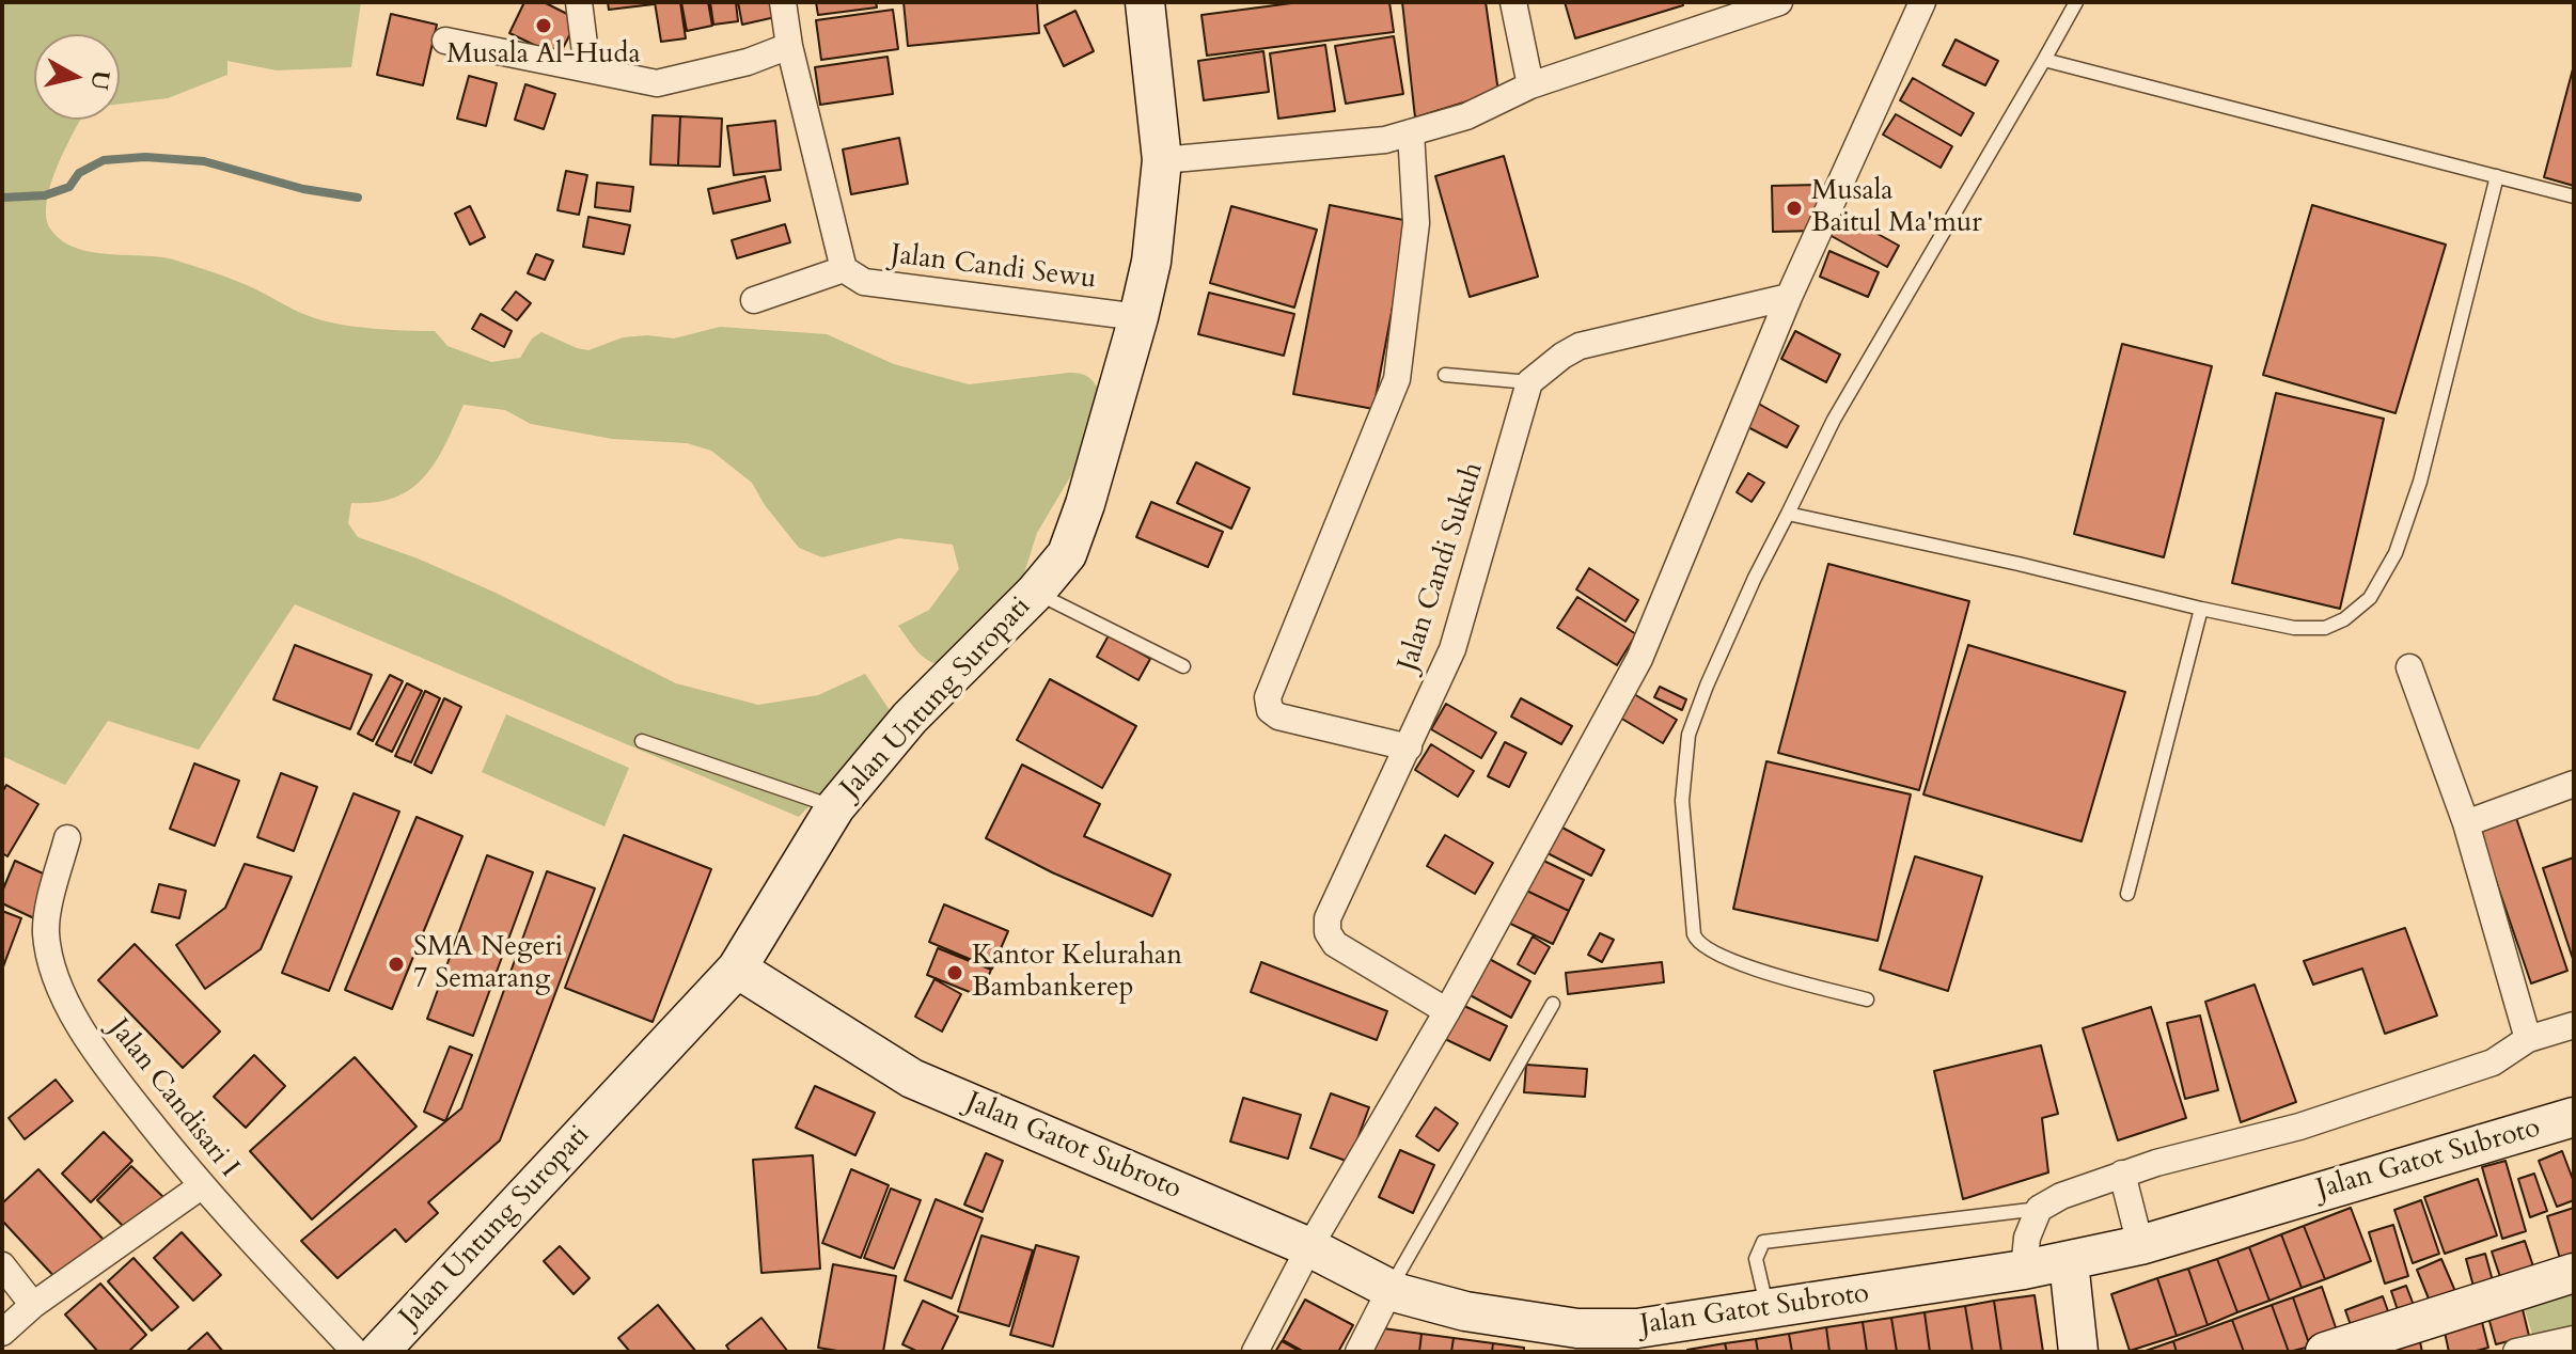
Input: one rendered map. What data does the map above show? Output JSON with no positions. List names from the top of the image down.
{
  "streets": {
    "street": [
      "Jalan Candi Sewu",
      "Jalan Candi Sukuh",
      "Jalan Untung Suropati",
      "Jalan Candisari I",
      "Jalan Gatot Subroto"
    ]
  },
  "crossings": [
    ["Jalan Candi Sewu", "Jalan Untung Suropati"],
    ["Jalan Untung Suropati", "Jalan Gatot Subroto"]
  ],
  "places": [
    "Musala Al-Huda",
    "Musala Baitul Ma'mur",
    "SMA Negeri 7 Semarang",
    "Kantor Kelurahan Bambankerep"
  ],
  "north": "right"
}
